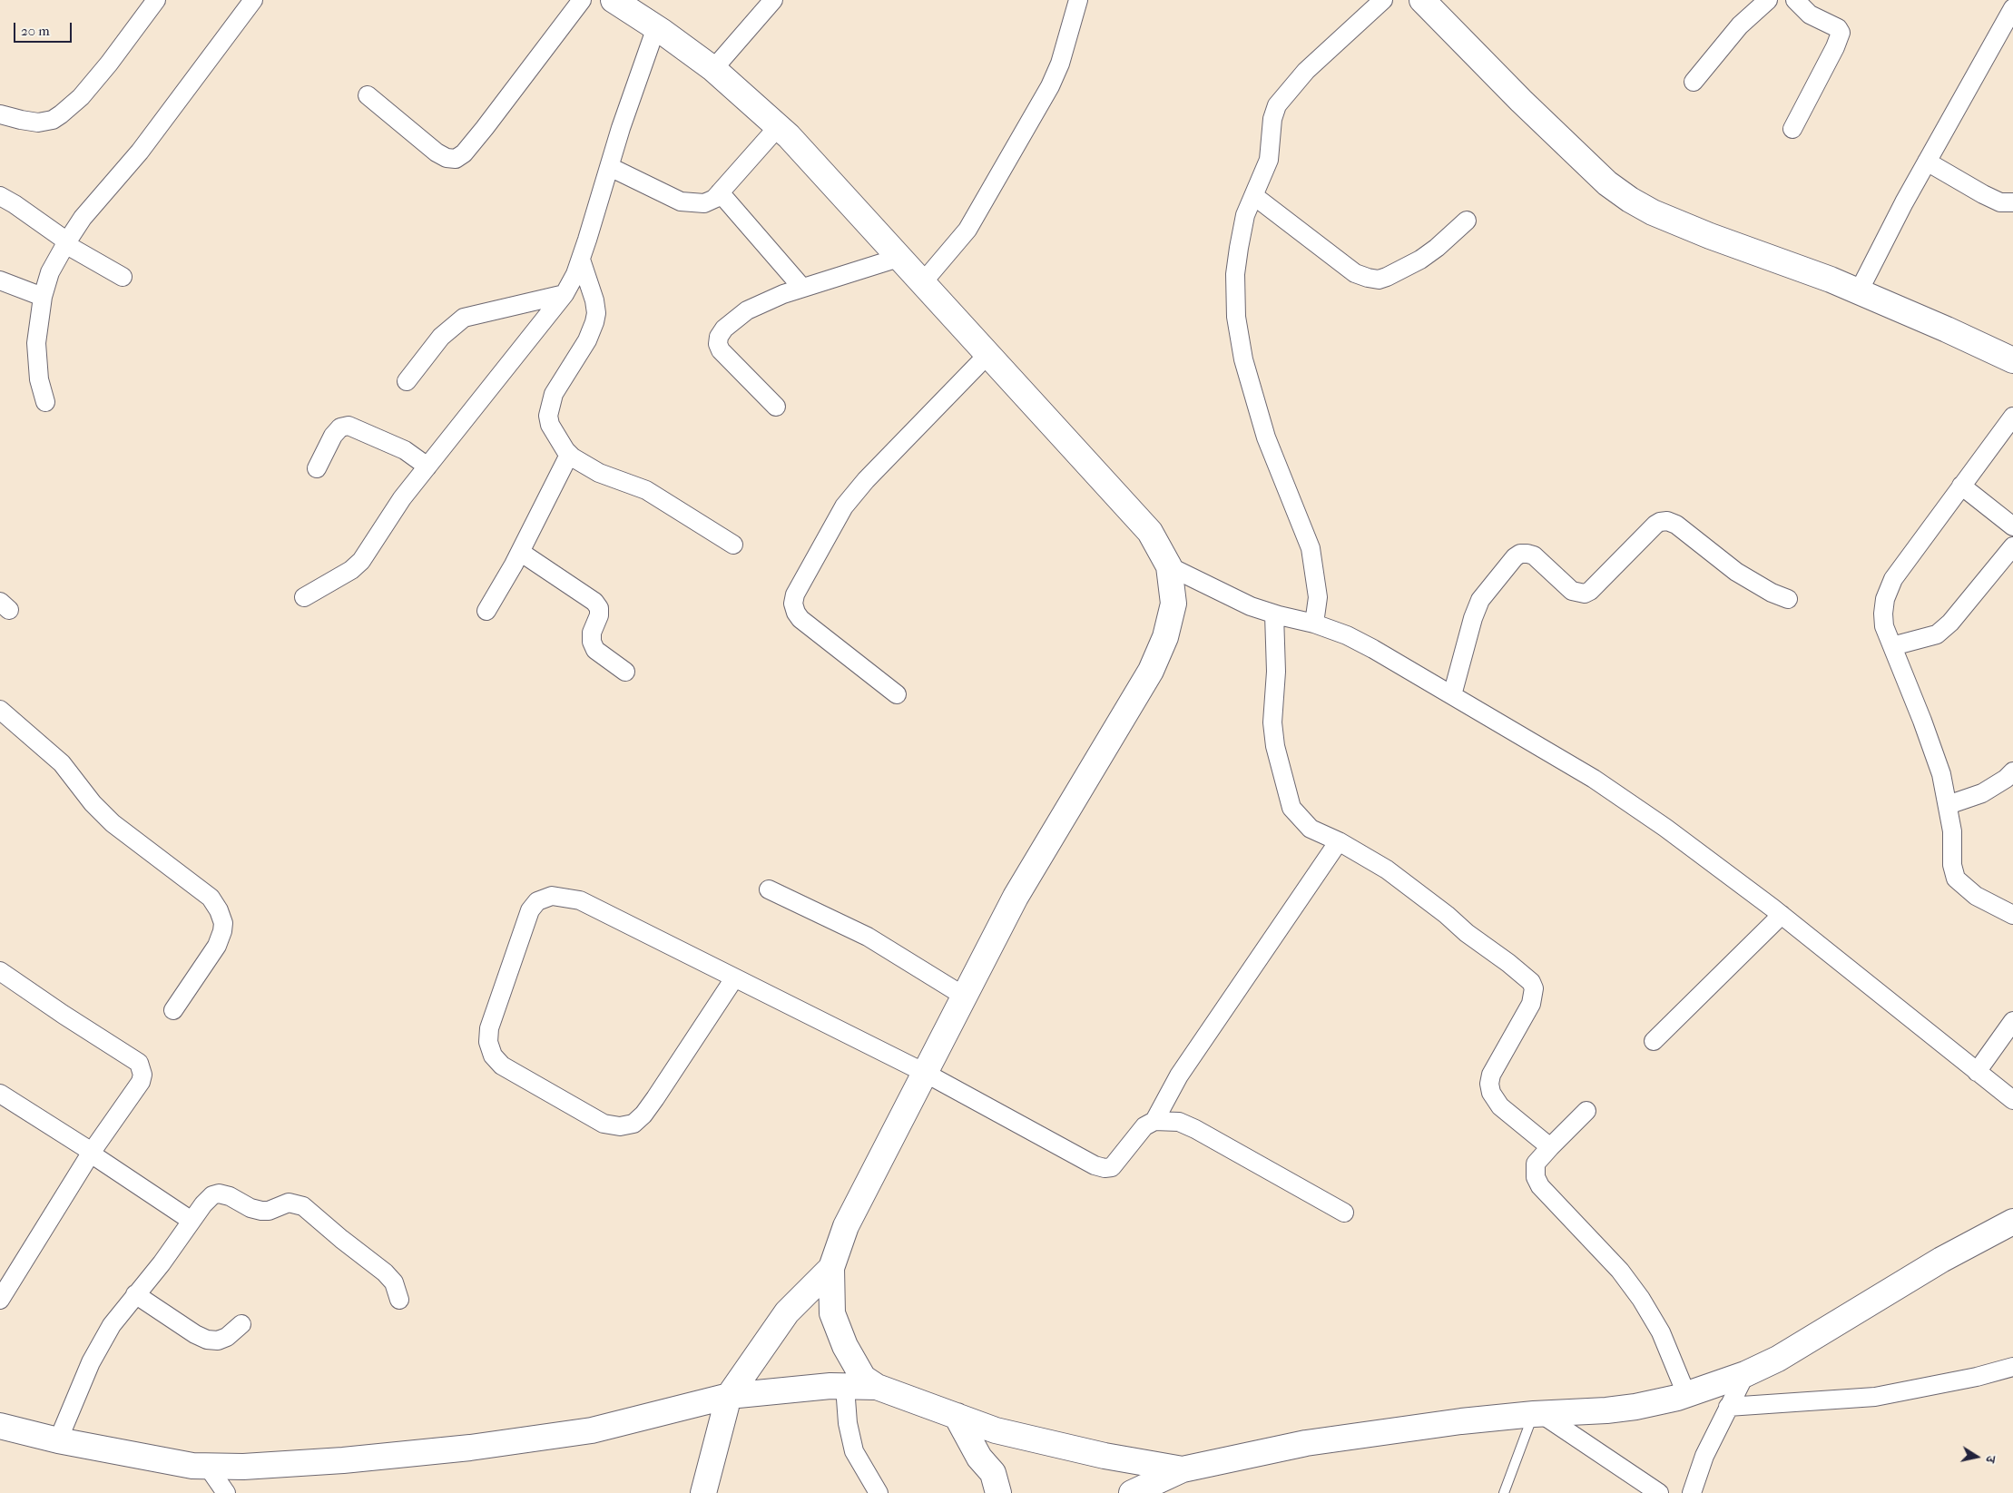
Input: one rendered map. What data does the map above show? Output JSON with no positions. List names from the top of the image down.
{
  "scale_bar": "20 m",
  "north": "right"
}
